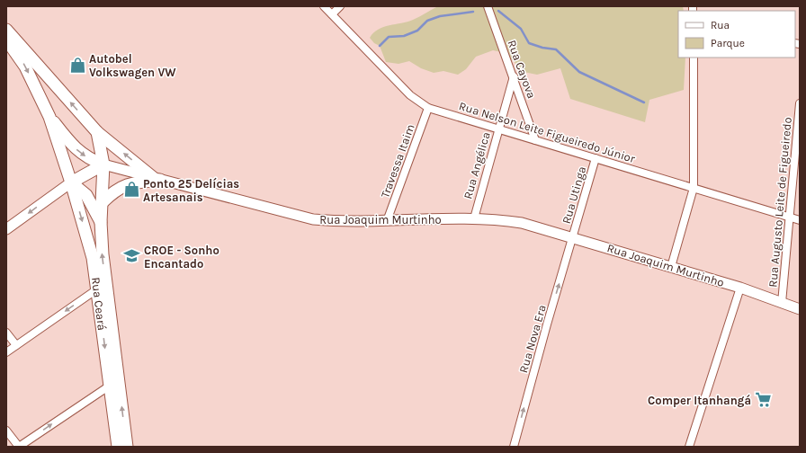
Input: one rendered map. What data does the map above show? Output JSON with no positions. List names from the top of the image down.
{
  "streets": {
    "main road": ["Rua Joaquim Murtinho", "Rua Ceará"],
    "street": [
      "Rua Cayova",
      "Rua Nelson Leite Figueiredo Júnior",
      "Travessa Itaim",
      "Rua Angélica",
      "Rua Utinga",
      "Rua Augusto Leite de Figueiredo",
      "Rua Nova Era"
    ]
  },
  "crossings": [
    ["Rua Cayova", "Rua Nelson Leite Figueiredo Júnior"],
    ["Rua Cayova", "Rua Angélica"],
    ["Rua Nelson Leite Figueiredo Júnior", "Travessa Itaim"],
    ["Rua Nelson Leite Figueiredo Júnior", "Rua Angélica"],
    ["Rua Nelson Leite Figueiredo Júnior", "Rua Utinga"],
    ["Rua Nelson Leite Figueiredo Júnior", "Rua Augusto Leite de Figueiredo"],
    ["Travessa Itaim", "Rua Joaquim Murtinho"],
    ["Rua Angélica", "Rua Joaquim Murtinho"],
    ["Rua Utinga", "Rua Joaquim Murtinho"],
    ["Rua Utinga", "Rua Nova Era"],
    ["Rua Augusto Leite de Figueiredo", "Rua Joaquim Murtinho"],
    ["Rua Joaquim Murtinho", "Rua Ceará"],
    ["Rua Joaquim Murtinho", "Rua Nova Era"]
  ],
  "one_way": ["Rua Nova Era"],
  "places": {
    "shop": ["Autobel Volkswagen VW", "Ponto 25 Delícias Artesanais"],
    "school or university": ["CROE - Sonho Encantado"],
    "supermarket": ["Comper Itanhangá"]
  },
  "legend": ["Rua", "Parque"]
}
